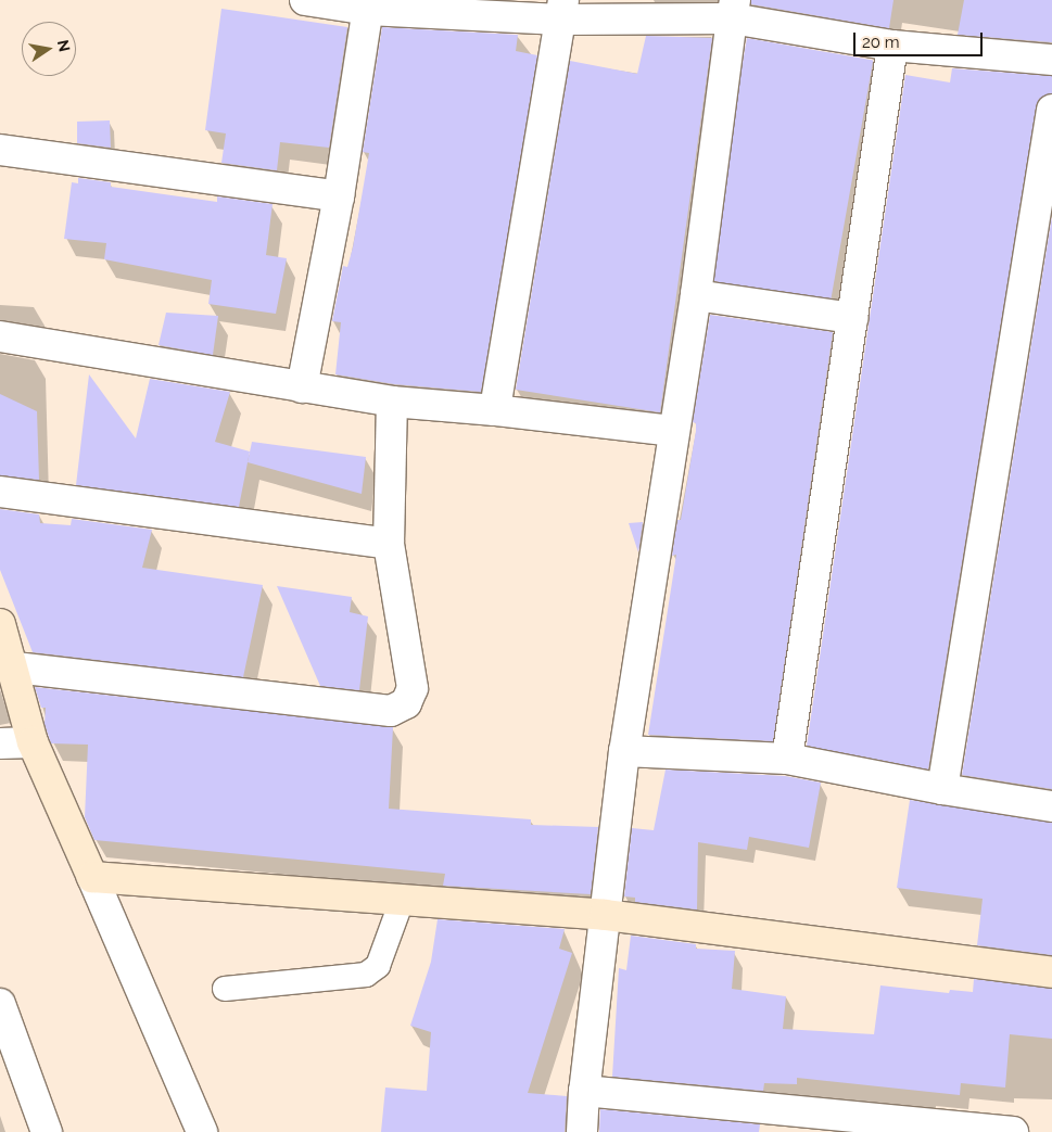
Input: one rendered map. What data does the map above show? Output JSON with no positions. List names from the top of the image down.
{
  "scale_bar": "20 m",
  "north": "right"
}
